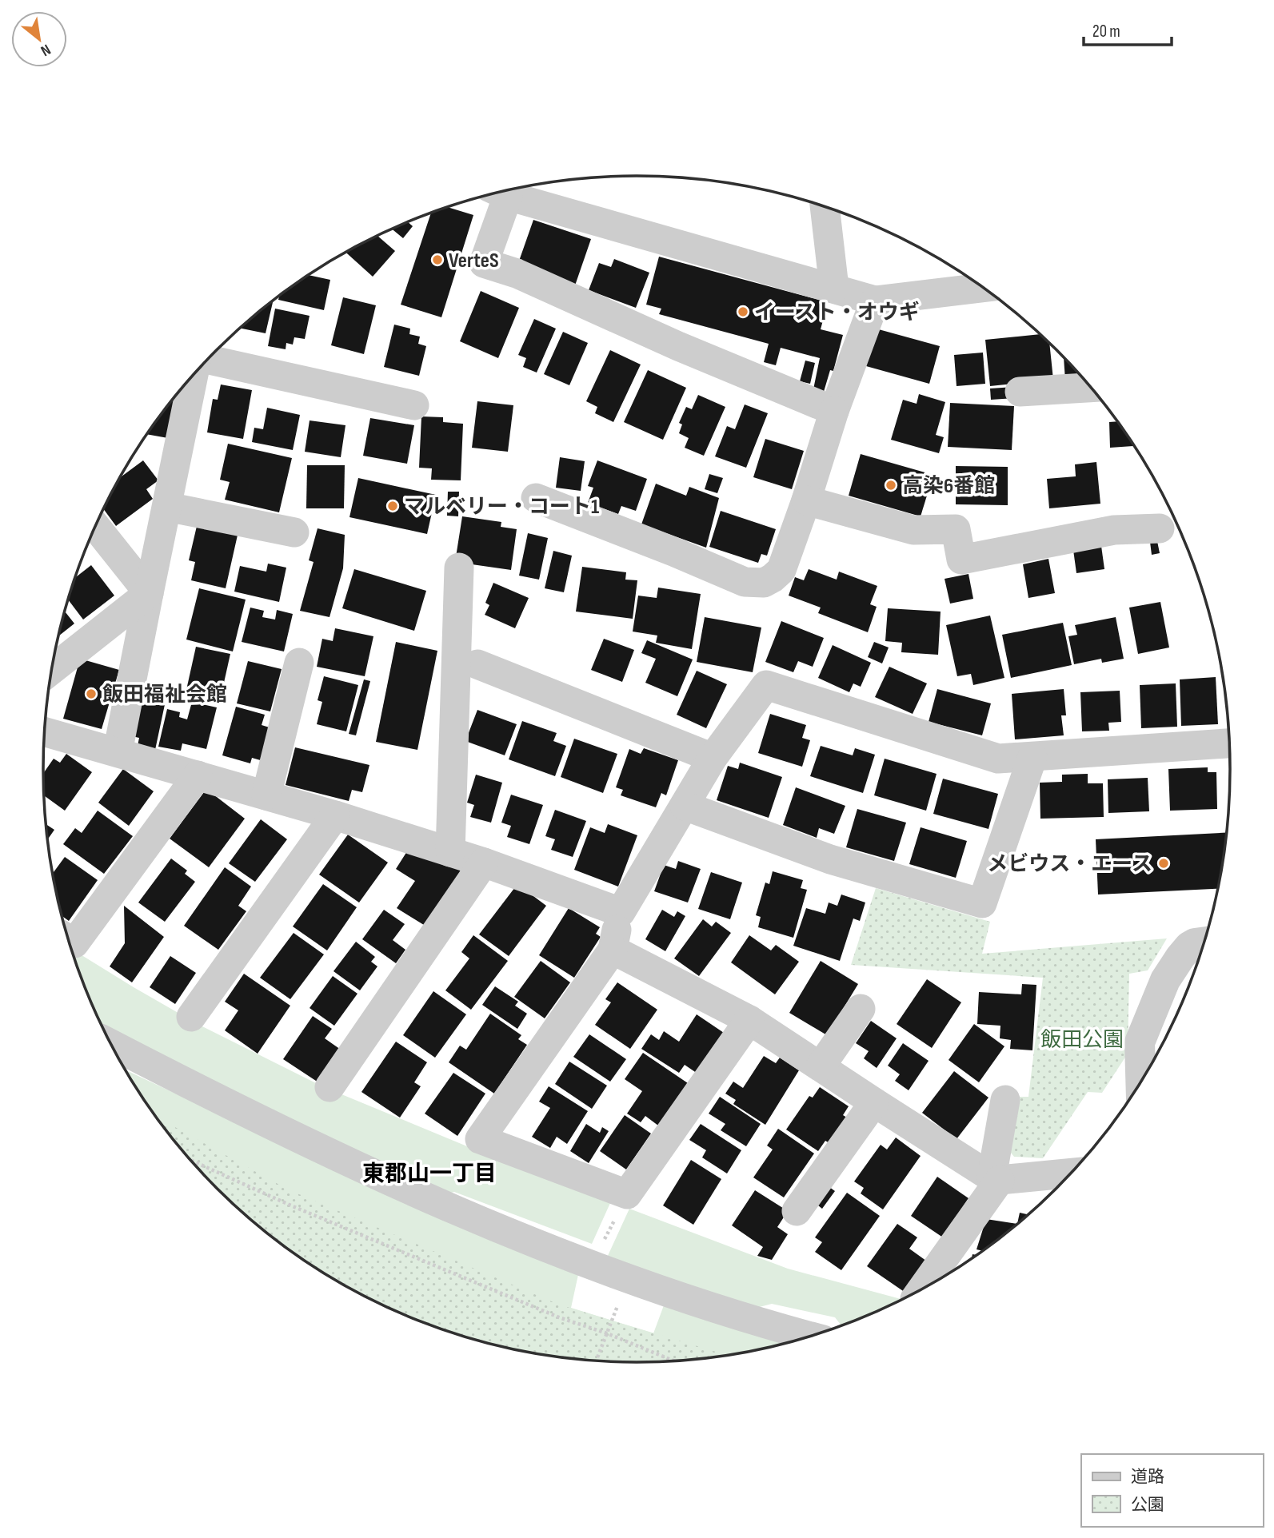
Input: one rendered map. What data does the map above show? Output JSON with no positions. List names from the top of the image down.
{
  "districts": ["東郡山一丁目"],
  "parks": ["飯田公園"],
  "places": [
    "VerteS",
    "イースト・オウギ",
    "高染6番館",
    "マルベリー・コート1",
    "飯田福祉会館",
    "メビウス・エース"
  ],
  "legend": ["道路", "公園"],
  "scale_bar": "20 m",
  "north": "bottom right"
}
